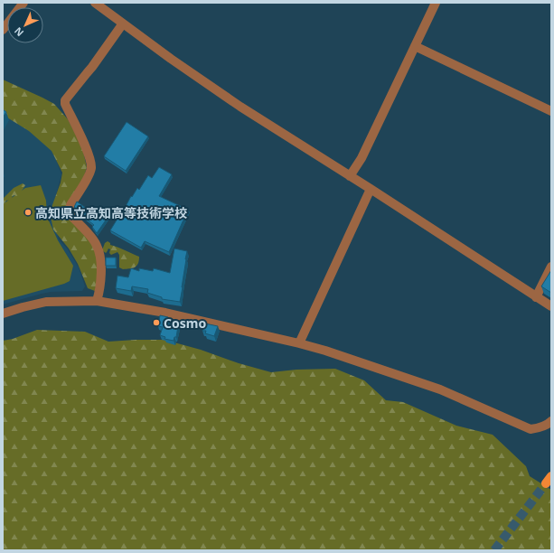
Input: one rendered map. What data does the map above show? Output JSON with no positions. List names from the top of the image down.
{
  "places": ["高知県立高知高等技術学校", "Cosmo"],
  "north": "bottom left"
}
